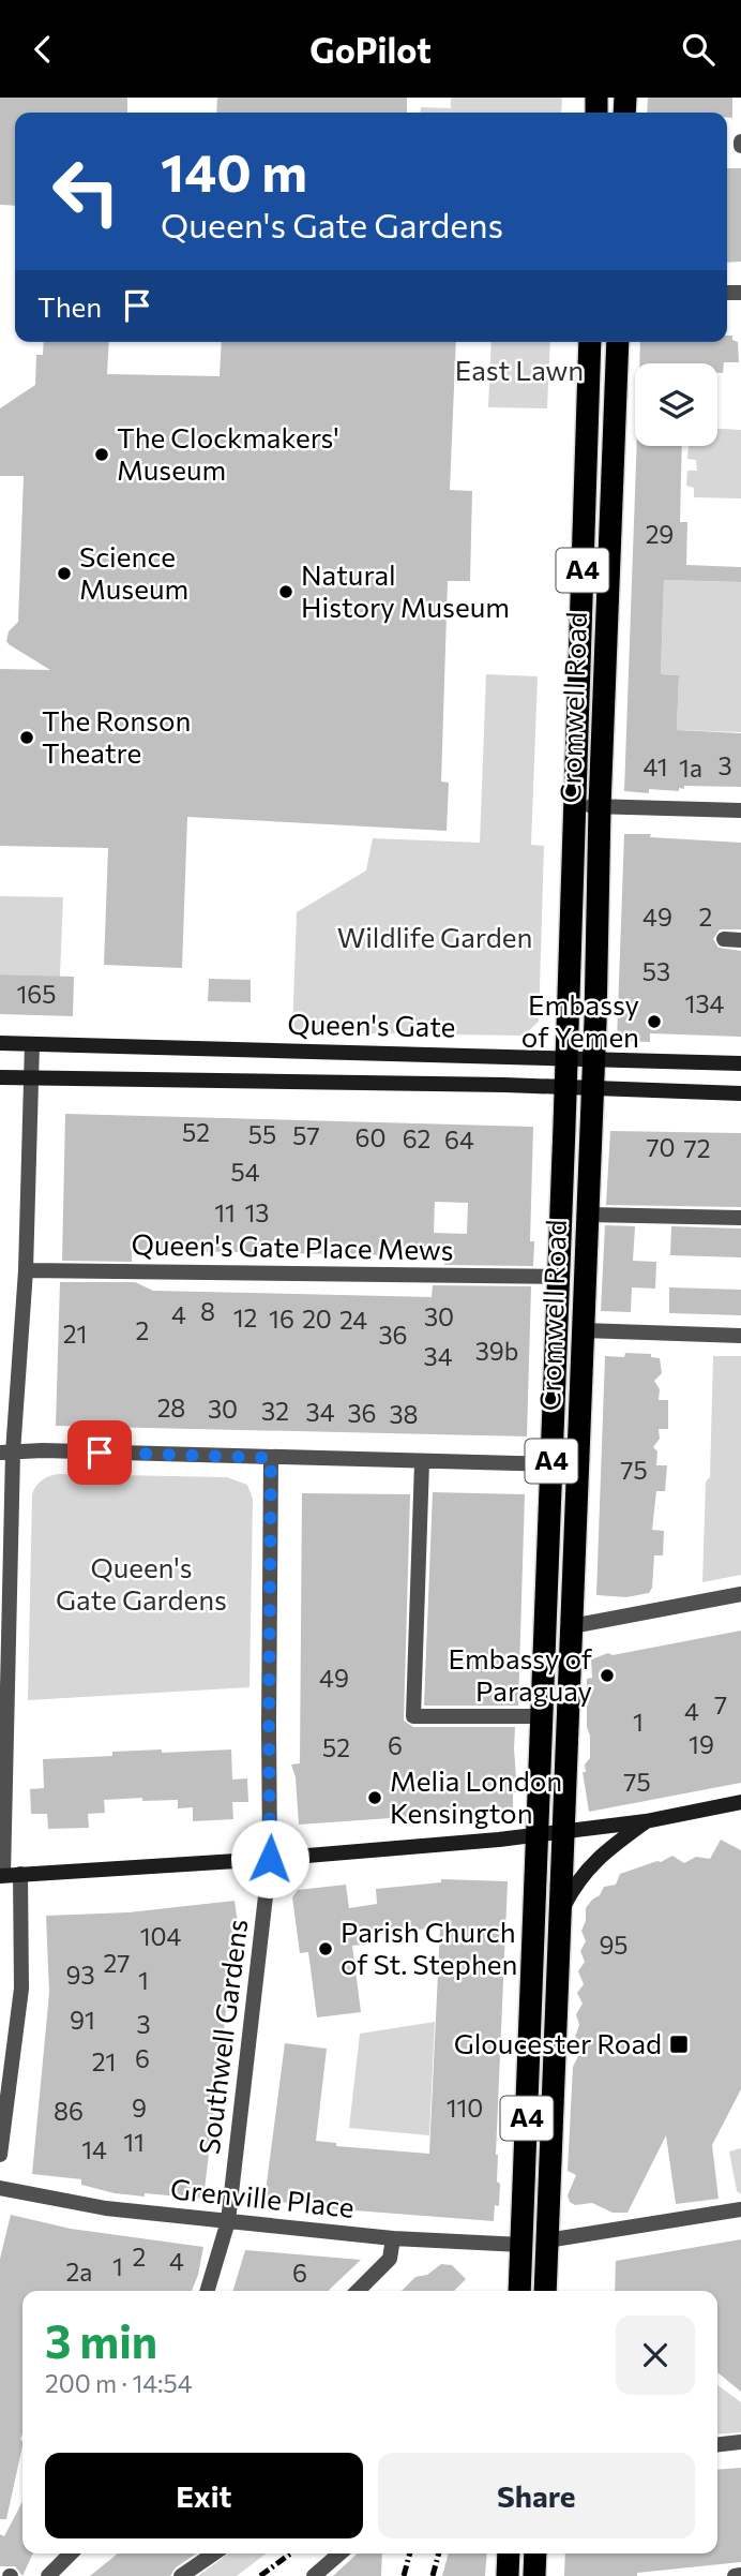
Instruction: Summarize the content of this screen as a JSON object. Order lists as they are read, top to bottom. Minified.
{"streets":{"highway":["A4","Cromwell Road"],"street":["Queen's Gate","Queen's Gate Place Mews","Southwell Gardens","Grenville Place"]},"crossings":[["Cromwell Road","Queen's Gate"],["Cromwell Road","Queen's Gate Place Mews"],["Cromwell Road","Grenville Place"],["Southwell Gardens","Grenville Place"]],"parks":["East Lawn","Wildlife Garden","Queen's Gate Gardens"],"places":{"other":["The Clockmakers' Museum","Science Museum","Natural History Museum","The Ronson Theatre","Embassy of Yemen","Embassy of Paraguay","Melia London Kensington","Parish Church of St. Stephen"],"transit":["Gloucester Road"]},"house_numbers":["29","3","41","1a","49","2","53","165","134","52","55","57","60","62","64","70","72","54","11","13","8","4","30","12","16","20","24","2","21","36","39b","34","28","30","32","34","36","38","75","49","7","4","1","19","6","52","75","104","95","27","93","1","91","3","6","21","9","110","86","11","14","2","4","1","2a","6"],"page":{"header":"GoPilot","turn":["140 m","Queen's Gate Gardens"],"then":"Then","heading":["3 min","200 m · 14:54"],"buttons":["Exit","Share"]}}
